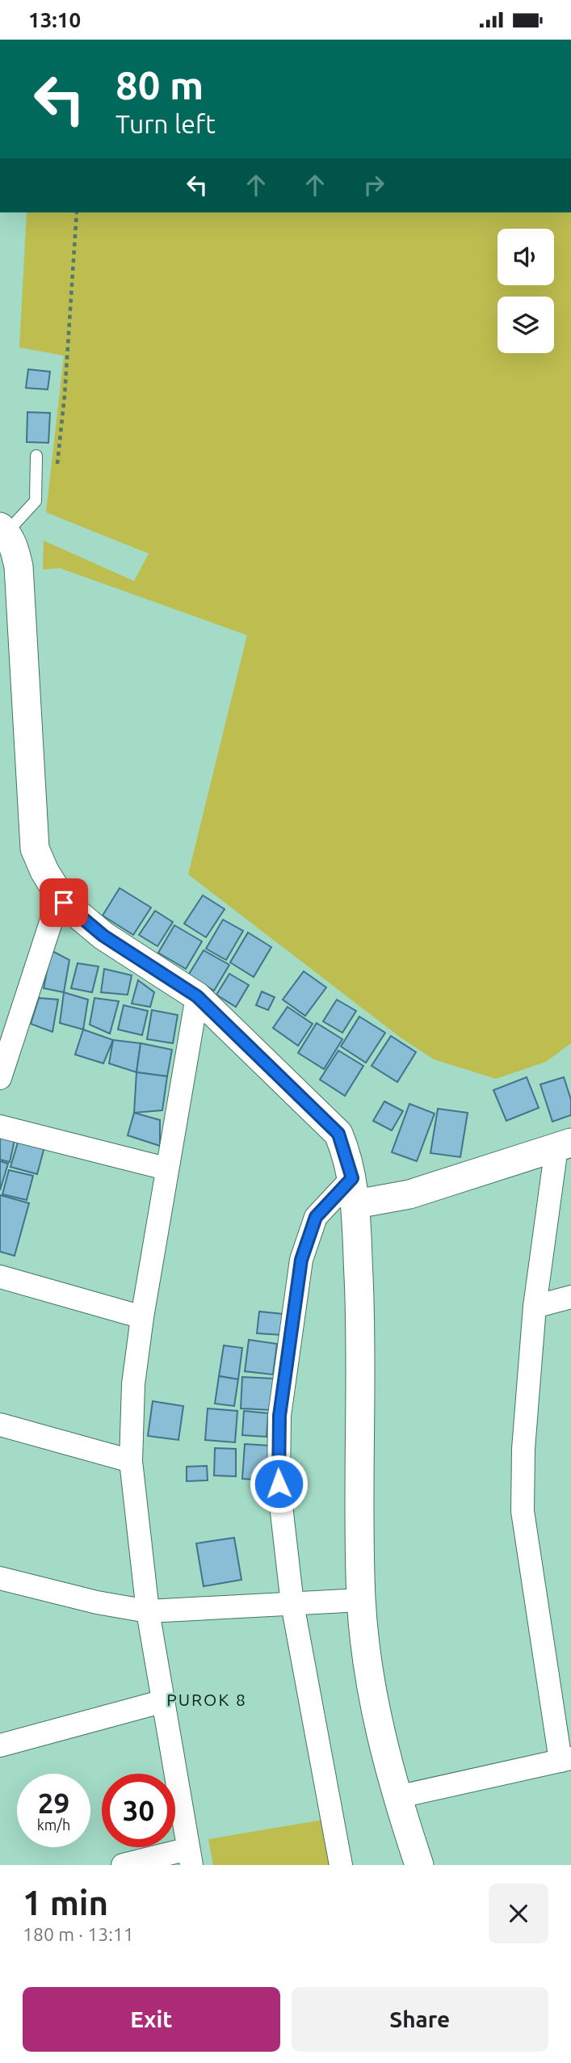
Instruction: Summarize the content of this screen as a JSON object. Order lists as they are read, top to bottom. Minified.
{"districts":["PUROK 8"],"page":{"status":"13:10","turn":["80 m","Turn left"],"speed":"29 km/h","limit":"30","heading":["1 min","180 m · 13:11"],"buttons":["Exit","Share"]}}
